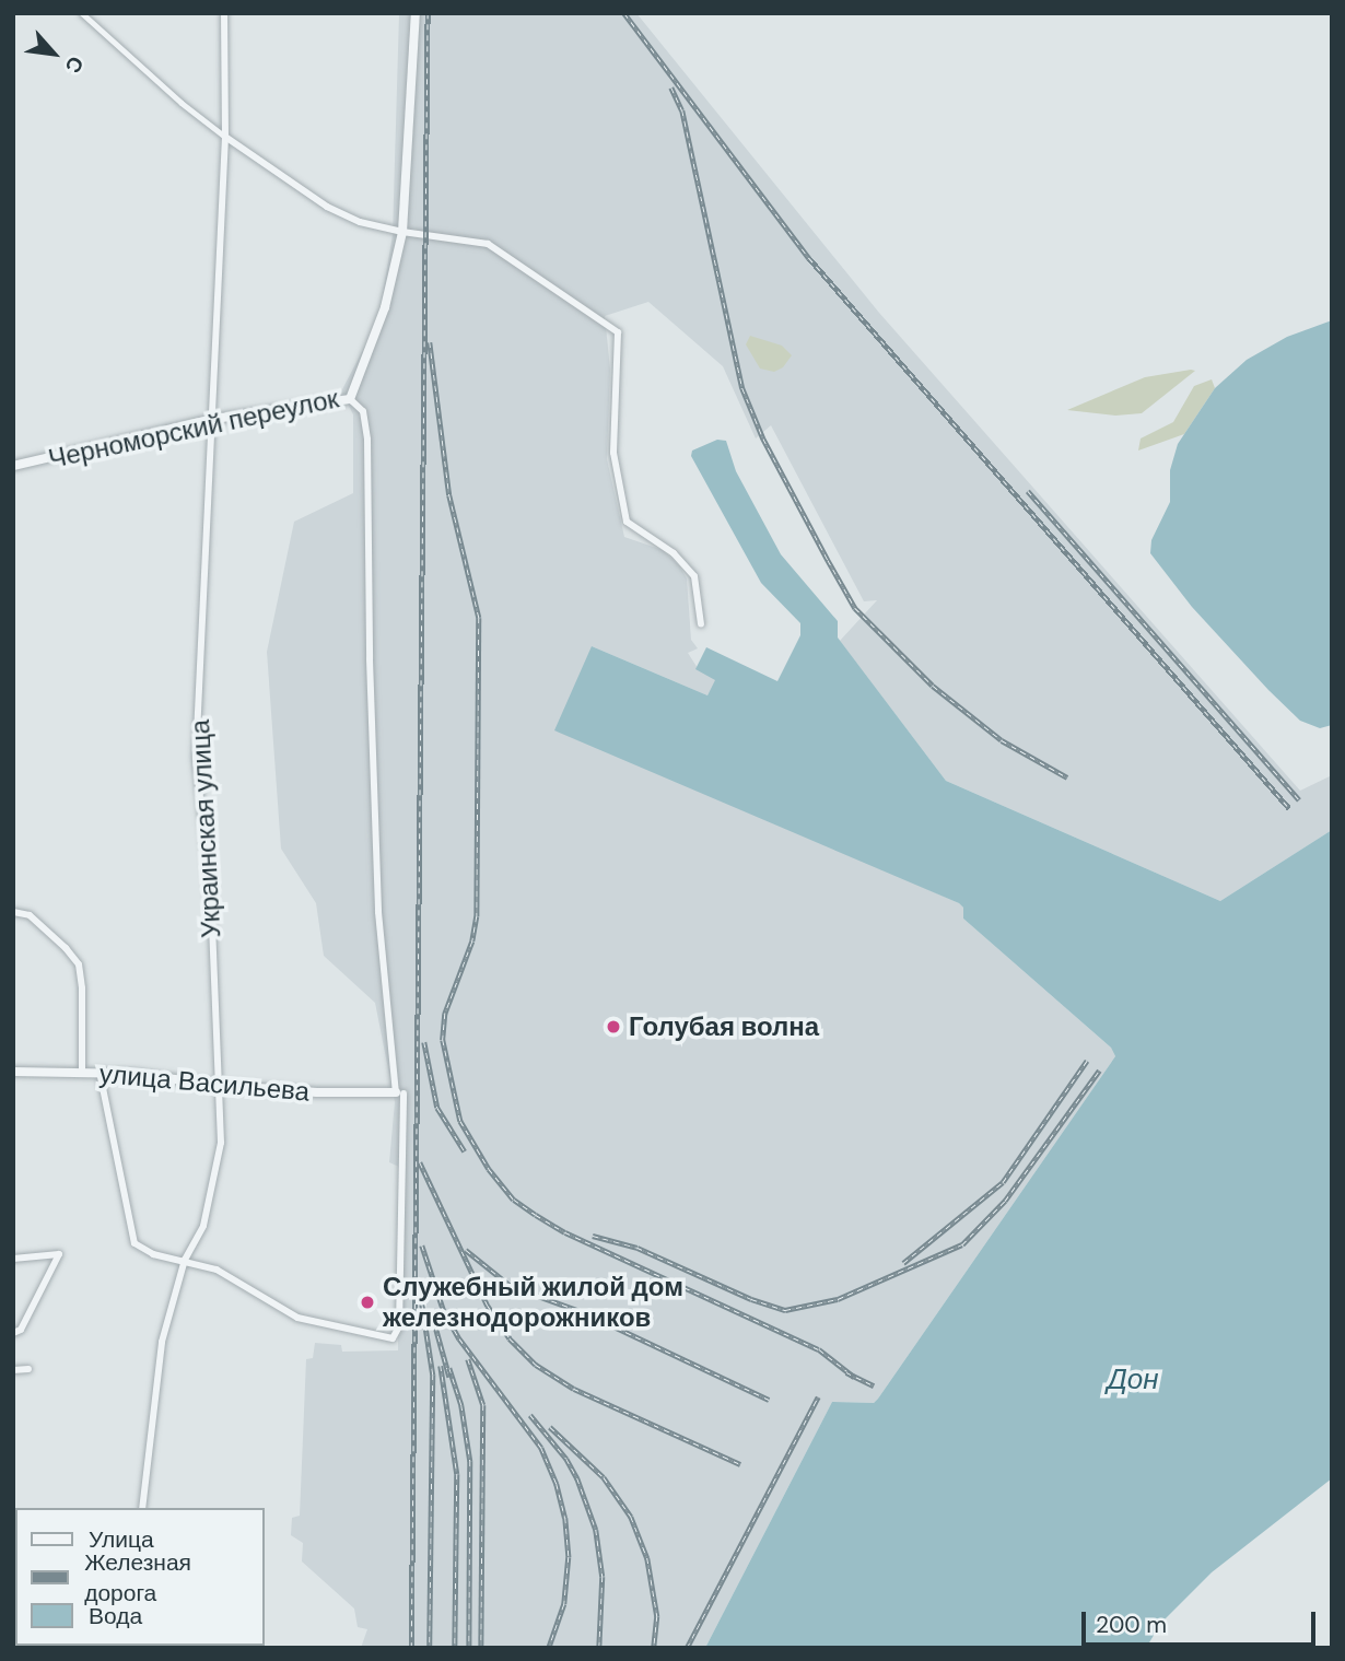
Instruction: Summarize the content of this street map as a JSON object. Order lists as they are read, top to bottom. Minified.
{"streets":{"street":["Черноморский переулок","Украинская улица","улица Васильева"]},"crossings":[["Черноморский переулок","Украинская улица"],["Украинская улица","улица Васильева"]],"water":["Дон"],"places":["Голубая волна","Служебный жилой дом железнодорожников"],"legend":["Улица","Железная дорога","Вода"],"scale_bar":"200 m","north":"bottom right"}
